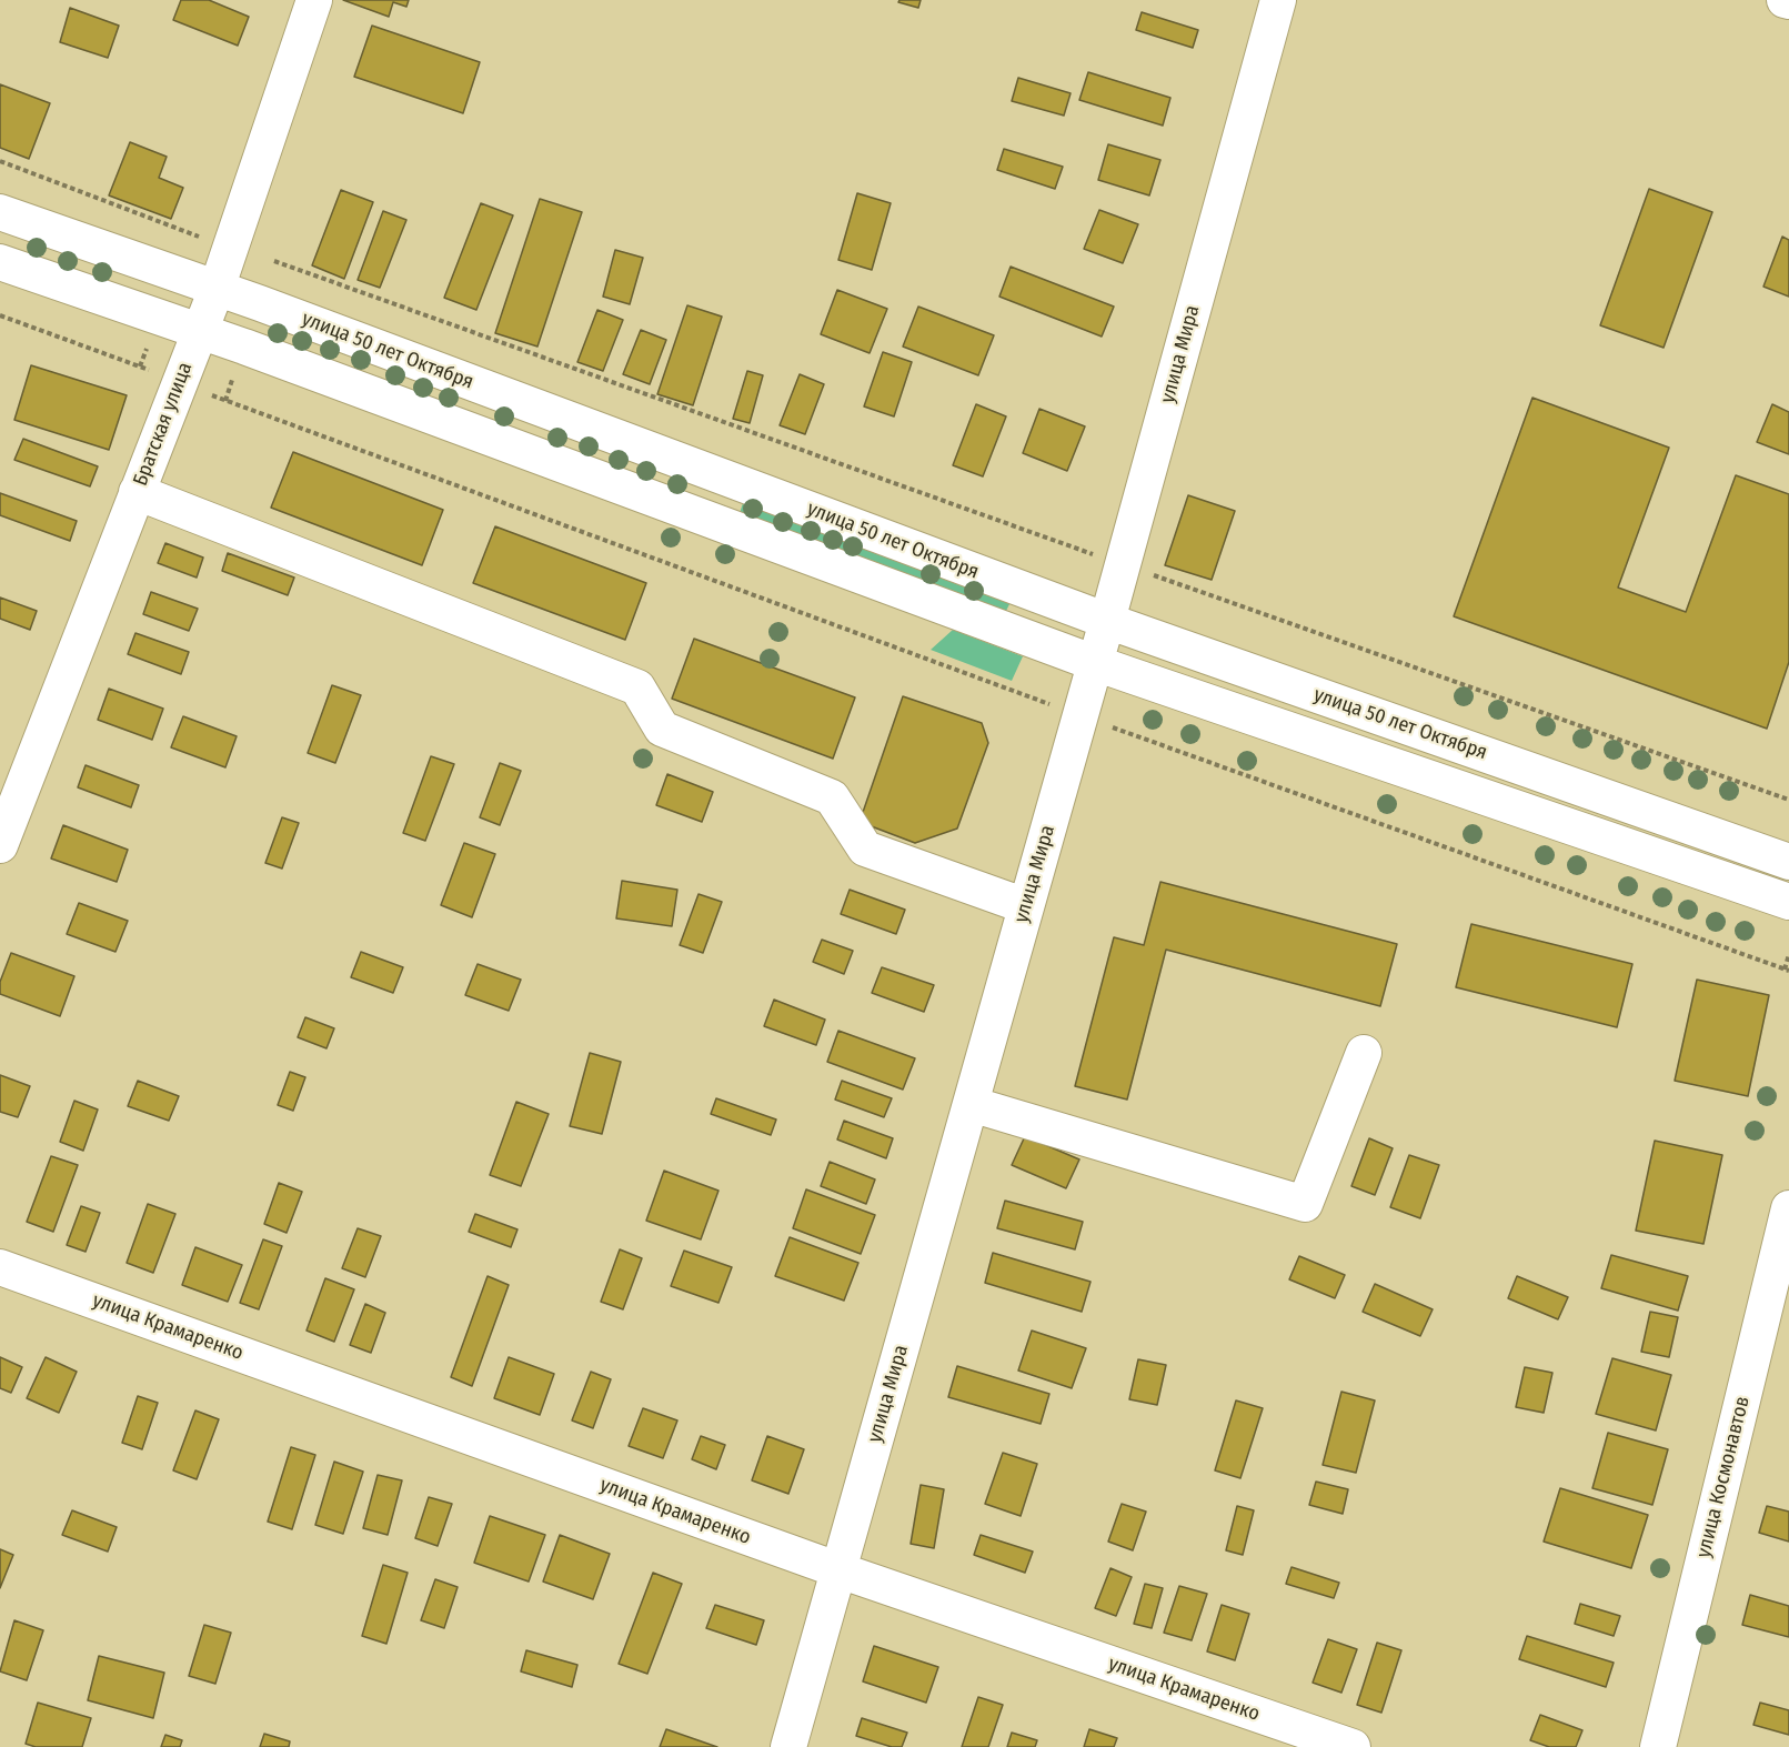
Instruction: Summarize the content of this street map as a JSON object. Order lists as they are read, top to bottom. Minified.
{"streets":{"street":["улица 50 лет Октября","улица Мира","Братская улица","улица Крамаренко","улица Космонавтов"]},"crossings":[["улица 50 лет Октября","улица Мира"],["улица 50 лет Октября","Братская улица"],["улица Мира","улица Крамаренко"]]}
